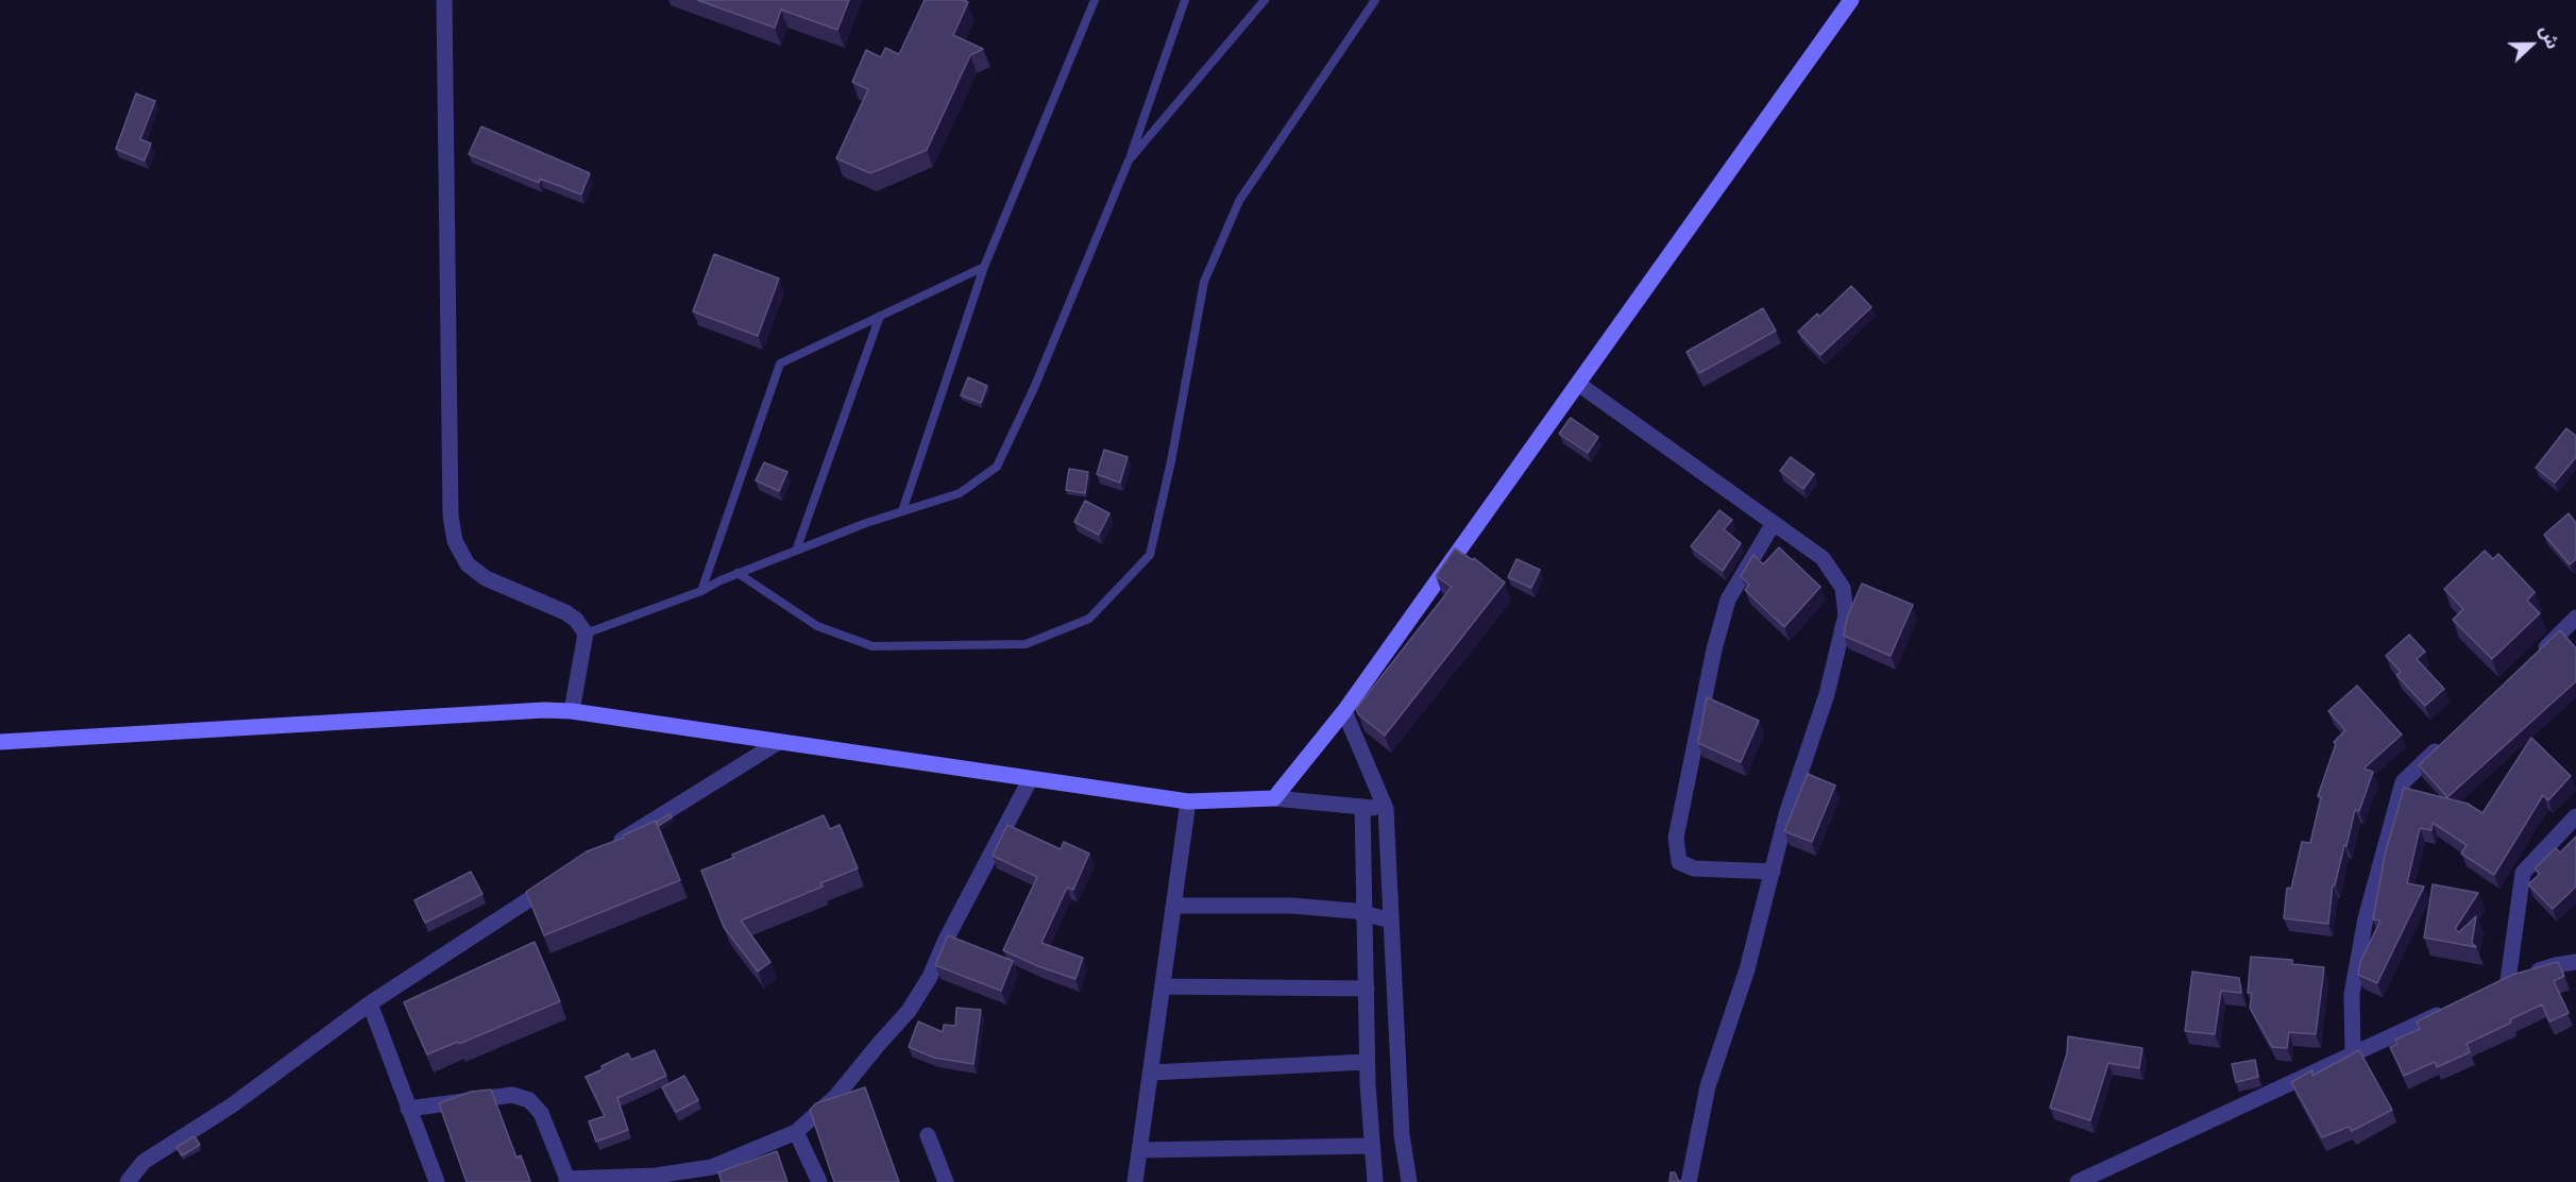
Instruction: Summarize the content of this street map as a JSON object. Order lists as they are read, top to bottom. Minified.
{"north":"right"}
